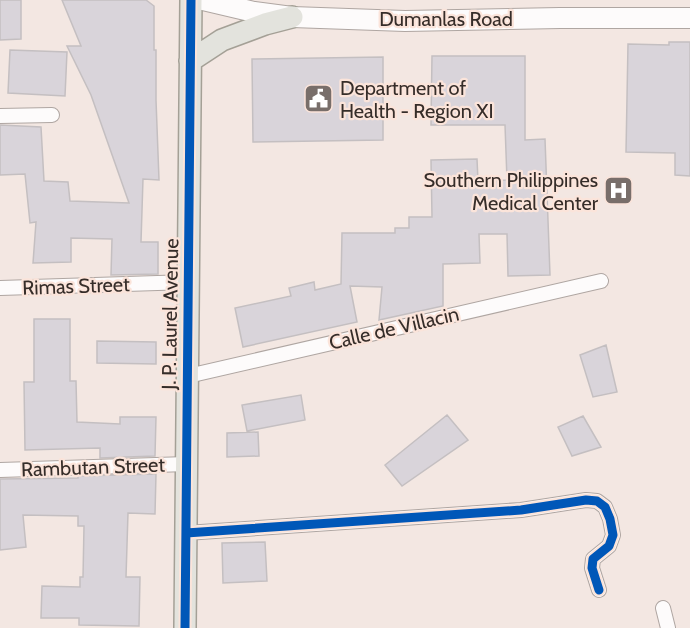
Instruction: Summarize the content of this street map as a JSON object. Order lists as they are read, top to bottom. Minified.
{"streets":{"main road":["Dumanlas Road","J. P. Laurel Avenue"],"street":["Rimas Street","Calle de Villacin","Rambutan Street"]},"crossings":[["Rimas Street","J. P. Laurel Avenue"],["J. P. Laurel Avenue","Calle de Villacin"],["J. P. Laurel Avenue","Rambutan Street"]],"places":{"public building":["Department of Health - Region XI"],"hospital":["Southern Philippines Medical Center"]}}
